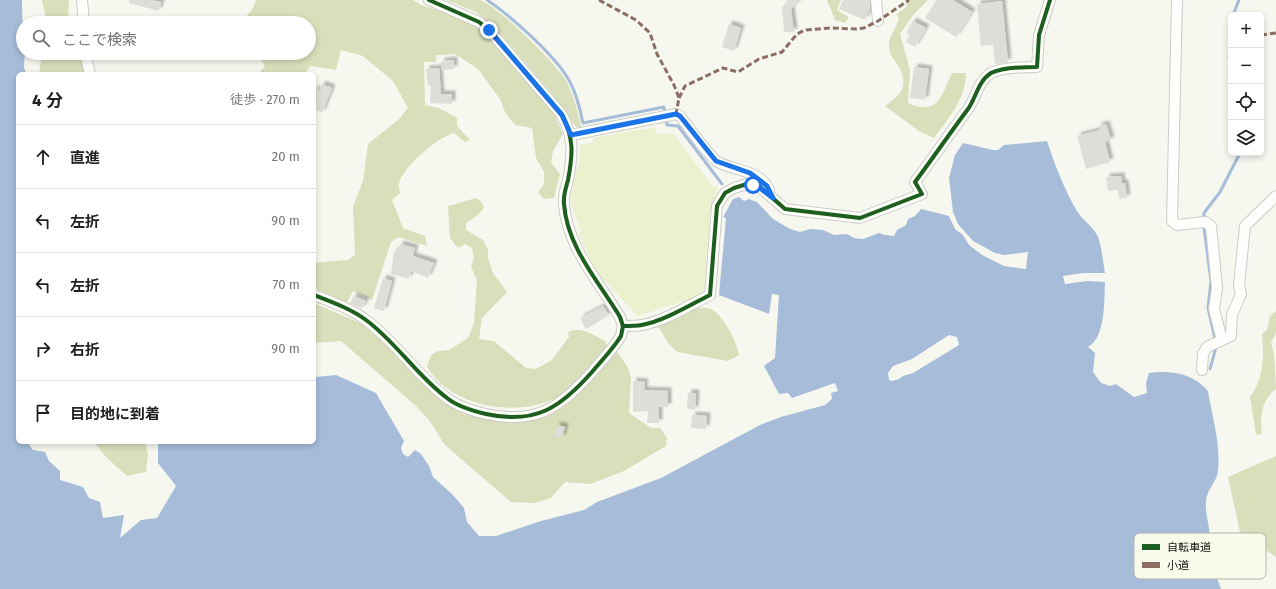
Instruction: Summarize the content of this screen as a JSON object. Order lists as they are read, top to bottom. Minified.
{"legend":["自転車道","小道"],"page":{"map_buttons":["+","−"],"search":"ここで検索","heading":["4 分","徒歩 · 270 m"],"list":[["直進","20 m"],["左折","90 m"],["左折","70 m"],["右折","90 m"],"目的地に到着"]}}
